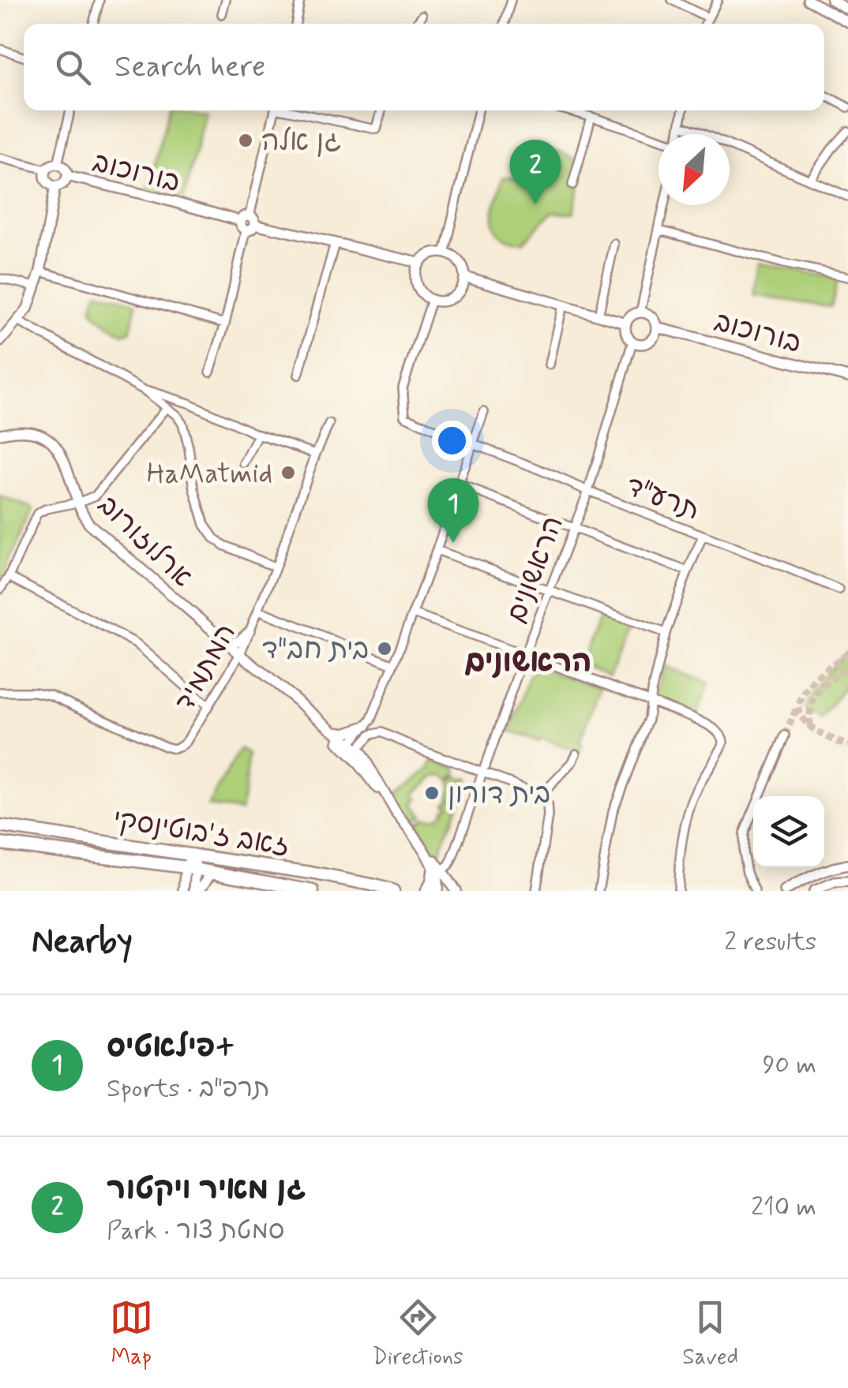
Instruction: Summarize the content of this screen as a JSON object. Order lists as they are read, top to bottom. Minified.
{"streets":{"main road":["זאב ז'בוטינסקי"],"street":["בורוכוב","תרע\"ד","ארלוזורוב","הראשונים","המתמיד"]},"crossings":[["בורוכוב","תרע\"ד"],["בורוכוב","הראשונים"],["תרע\"ד","הראשונים"],["ארלוזורוב","הראשונים"],["ארלוזורוב","המתמיד"]],"districts":["הראשונים"],"places":["גן אלה","HaMatmid","בית חב\"ד","בית דורון"],"north":"bottom left","page":{"search":"Search here","pins":["2","1"],"heading":["Nearby","2 results"],"list":[{"mark":"1","name":"פילאטיס+","note":"Sports · תרפ\"ב","value":"90 m"},{"mark":"2","name":"גן מאיר ויקטור","note":"Park · סמטת צור","value":"210 m"}],"nav":["Map","Directions","Saved"]}}
